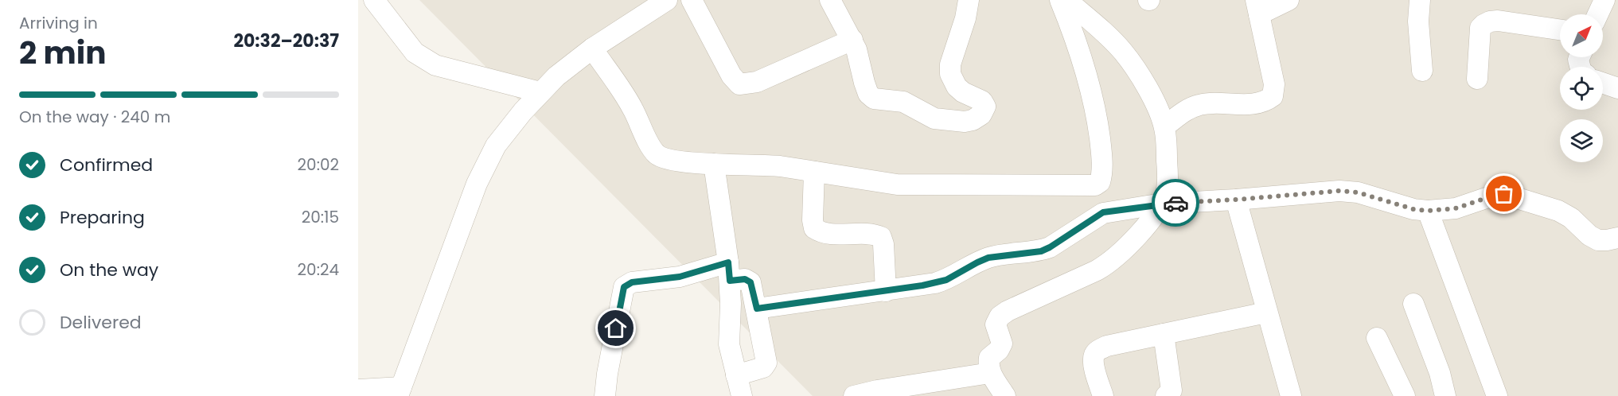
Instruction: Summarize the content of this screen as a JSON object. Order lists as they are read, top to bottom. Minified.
{"north":"top right","page":{"heading":["2 min","Arriving in","20:32–20:37"],"bar":"On the way · 240 m","list":[["Confirmed","20:02"],["Preparing","20:15"],["On the way","20:24"],"Delivered"]}}
